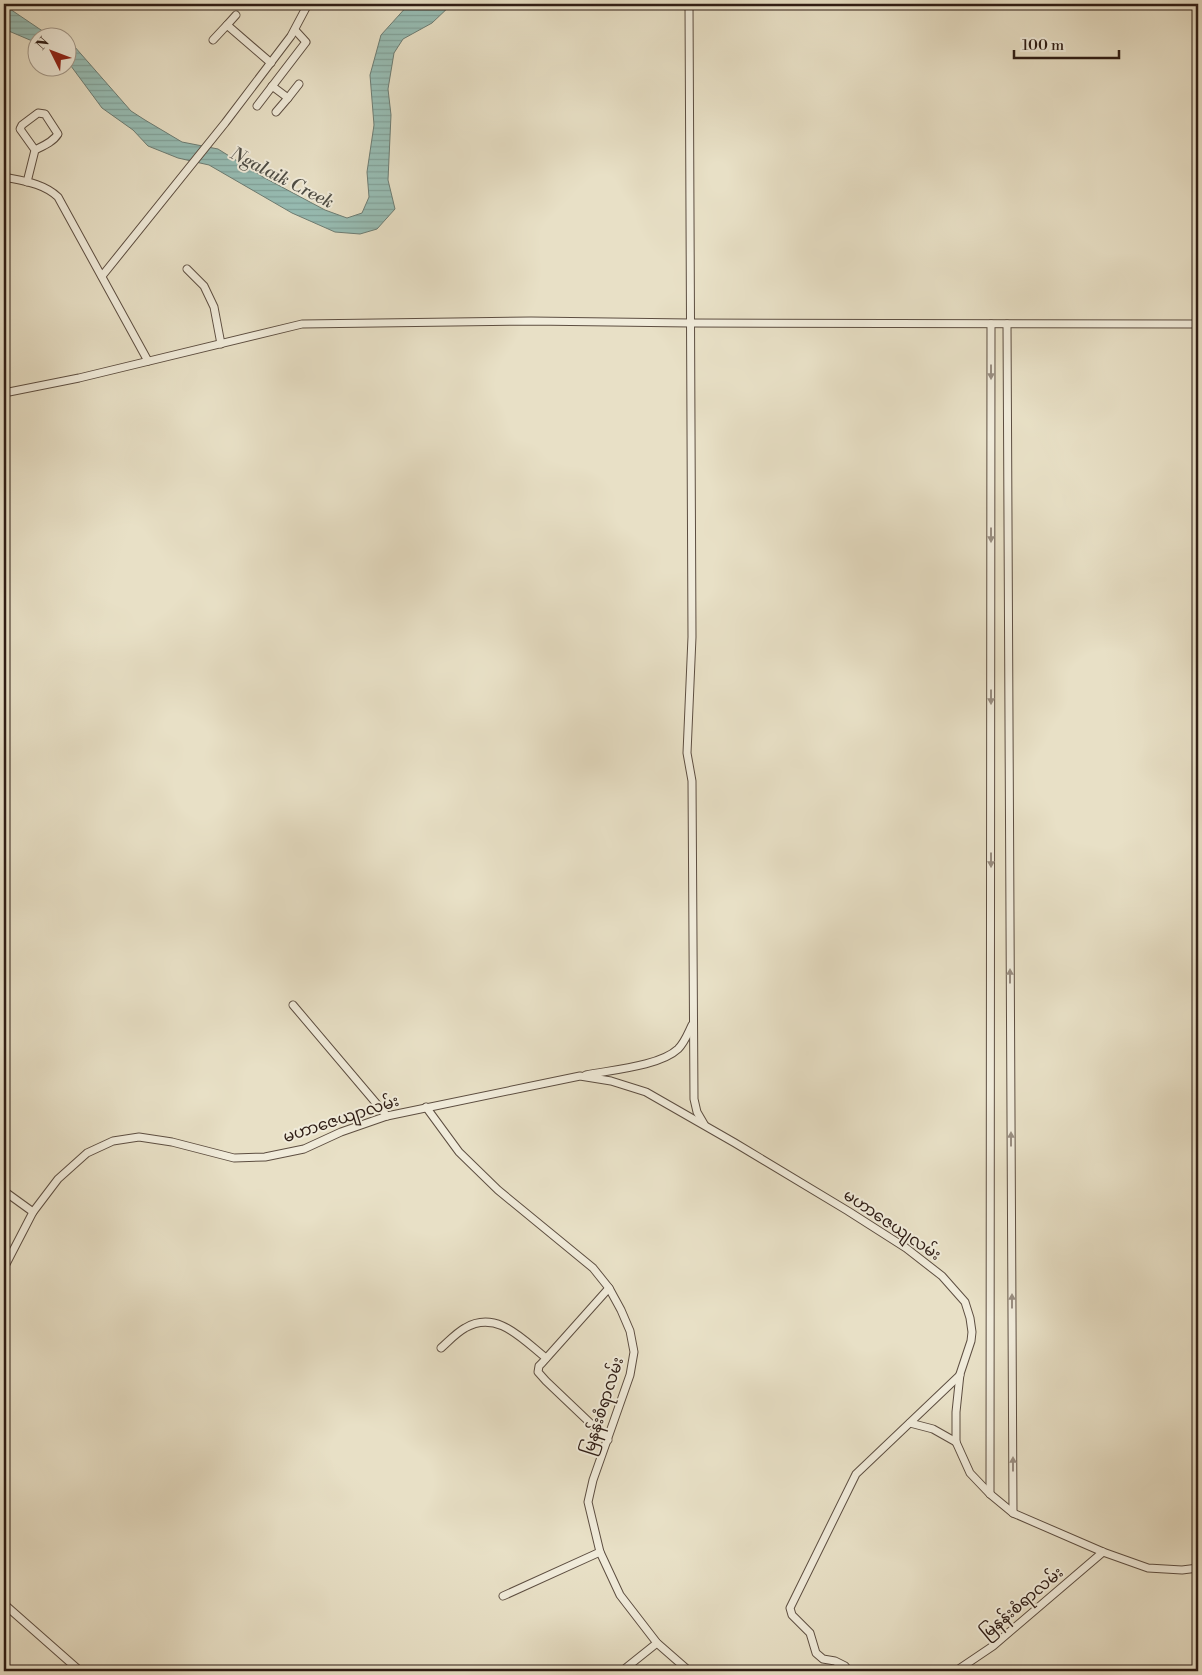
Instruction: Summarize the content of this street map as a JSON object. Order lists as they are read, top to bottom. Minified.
{"streets":{"street":["မဟာဇေယျာလမ်း","မဟာဇေယျလမ်း","မြနန်းစံရာလမ်း"]},"crossings":[["မဟာဇေယျာလမ်း","မဟာဇေယျလမ်း"],["မဟာဇေယျာလမ်း","မြနန်းစံရာလမ်း"],["မဟာဇေယျလမ်း","မြနန်းစံရာလမ်း"]],"water":["Ngalaik Creek"],"scale_bar":"100 m","north":"top left"}
